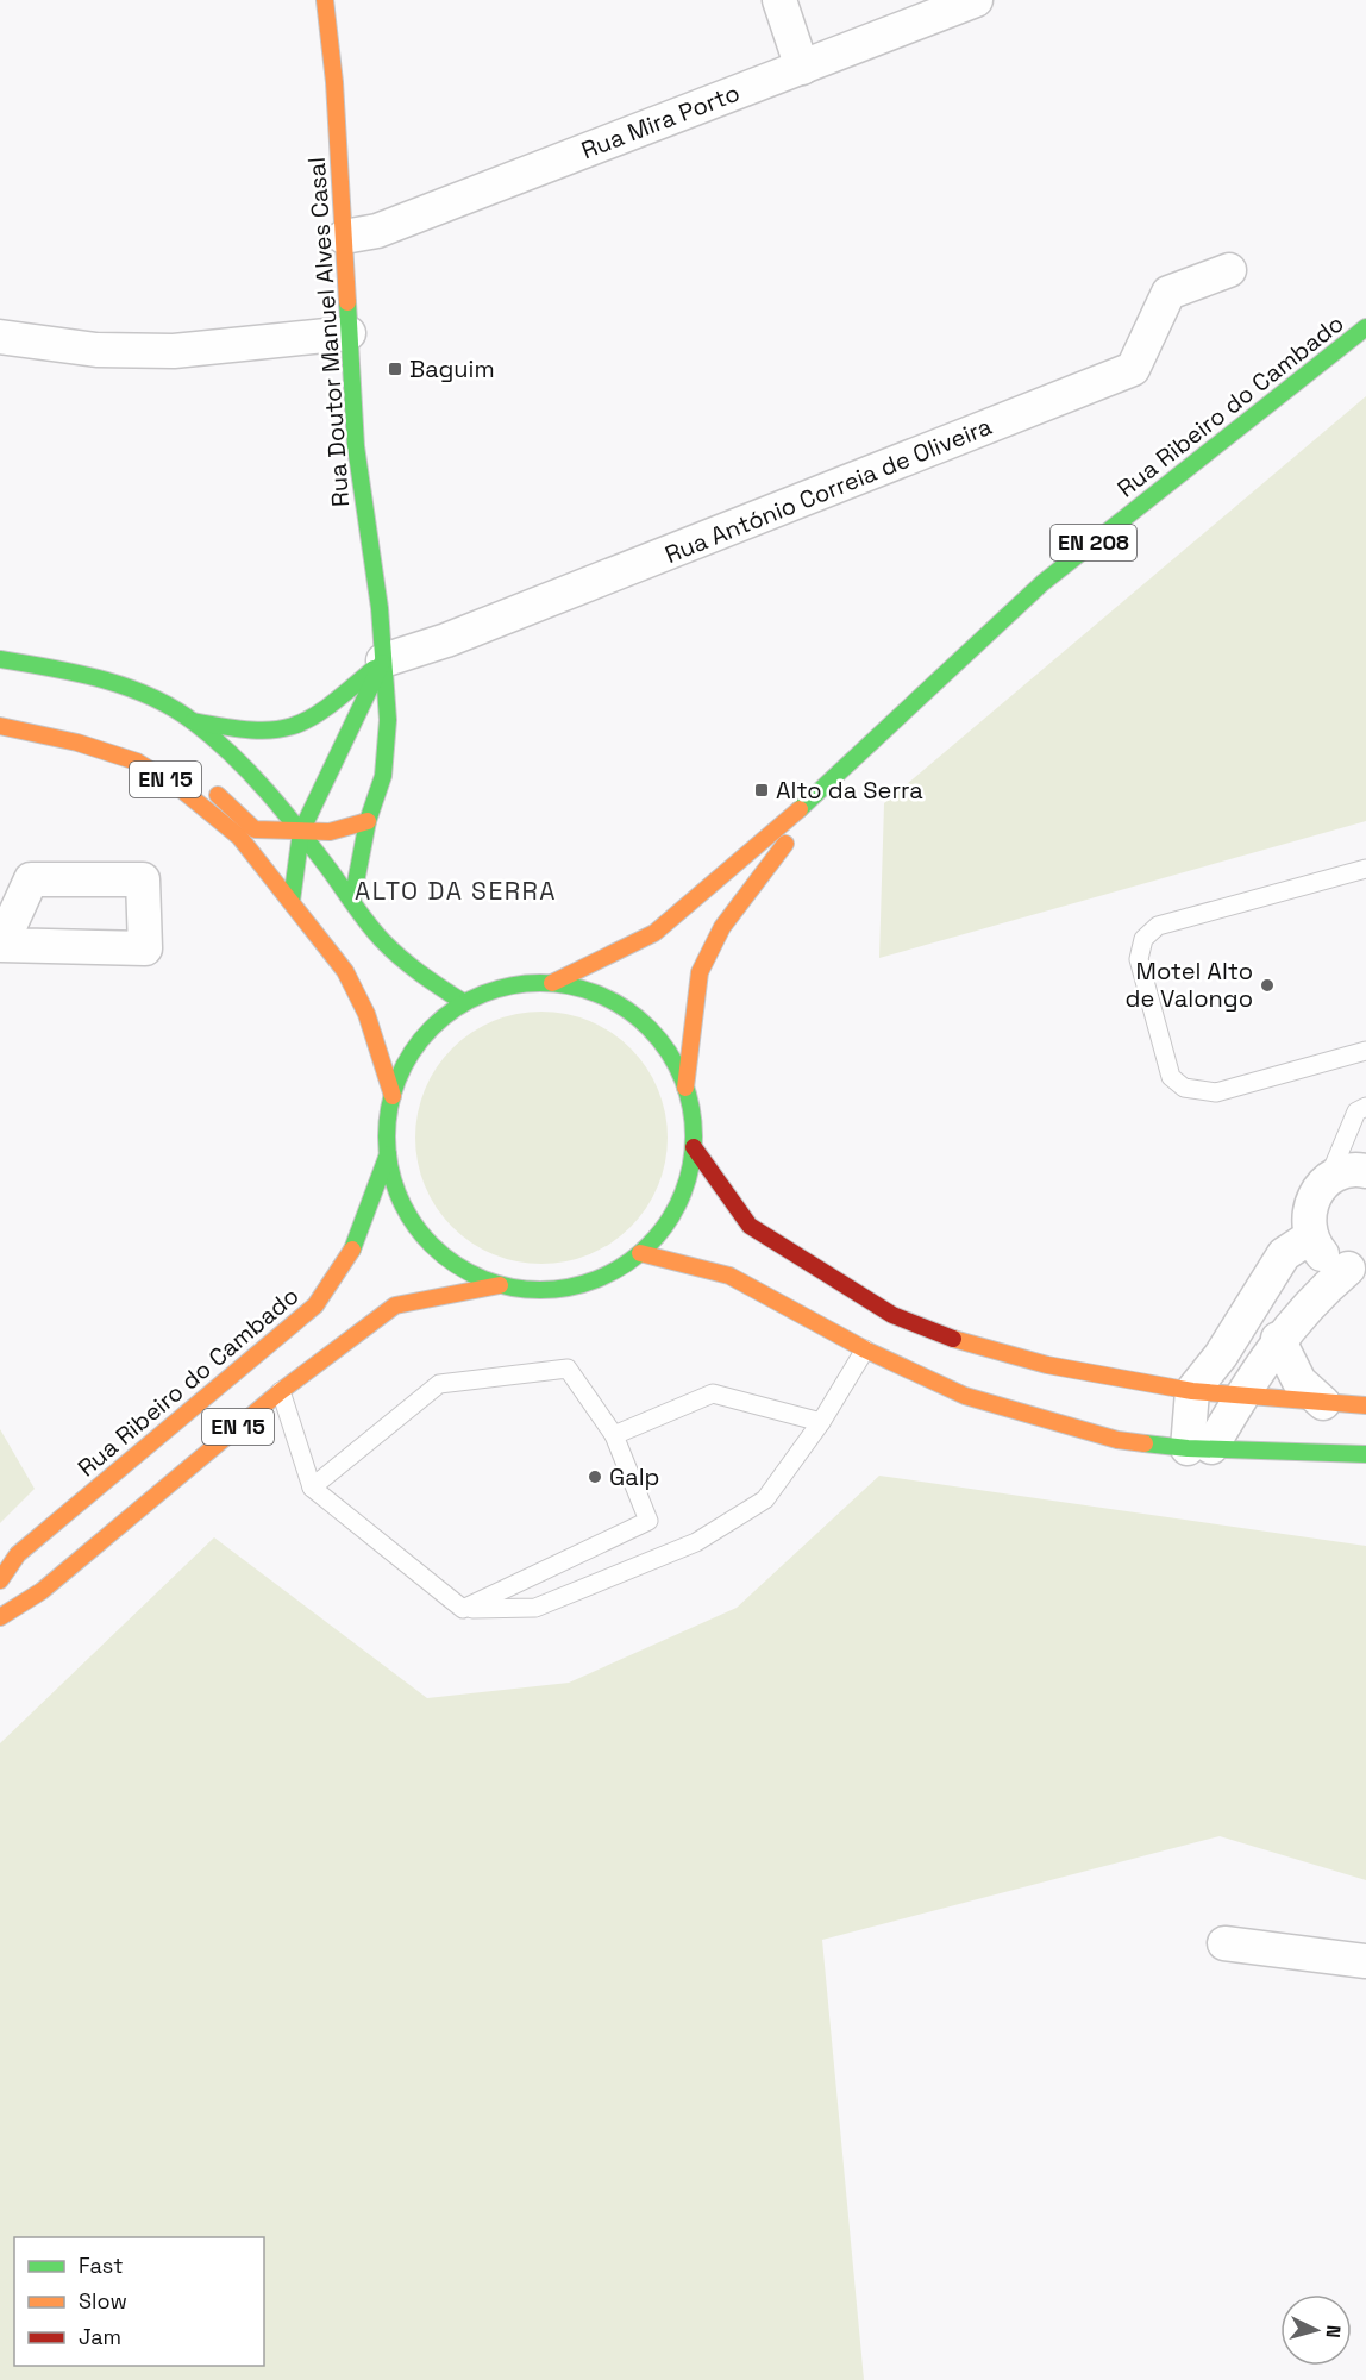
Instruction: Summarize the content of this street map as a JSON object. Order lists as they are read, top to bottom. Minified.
{"streets":{"main road":["Rua Doutor Manuel Alves Casal","Rua Ribeiro do Cambado","EN 208","EN 15"],"street":["Rua Mira Porto","Rua António Correia de Oliveira"]},"crossings":[["Rua Mira Porto","Rua Doutor Manuel Alves Casal"],["Rua Doutor Manuel Alves Casal","Rua António Correia de Oliveira"],["Rua Doutor Manuel Alves Casal","EN 15"]],"districts":["ALTO DA SERRA"],"places":{"transit":["Baguim","Alto da Serra"],"other":["Motel Alto de Valongo","Galp"]},"legend":["Fast","Slow","Jam"],"north":"right"}
